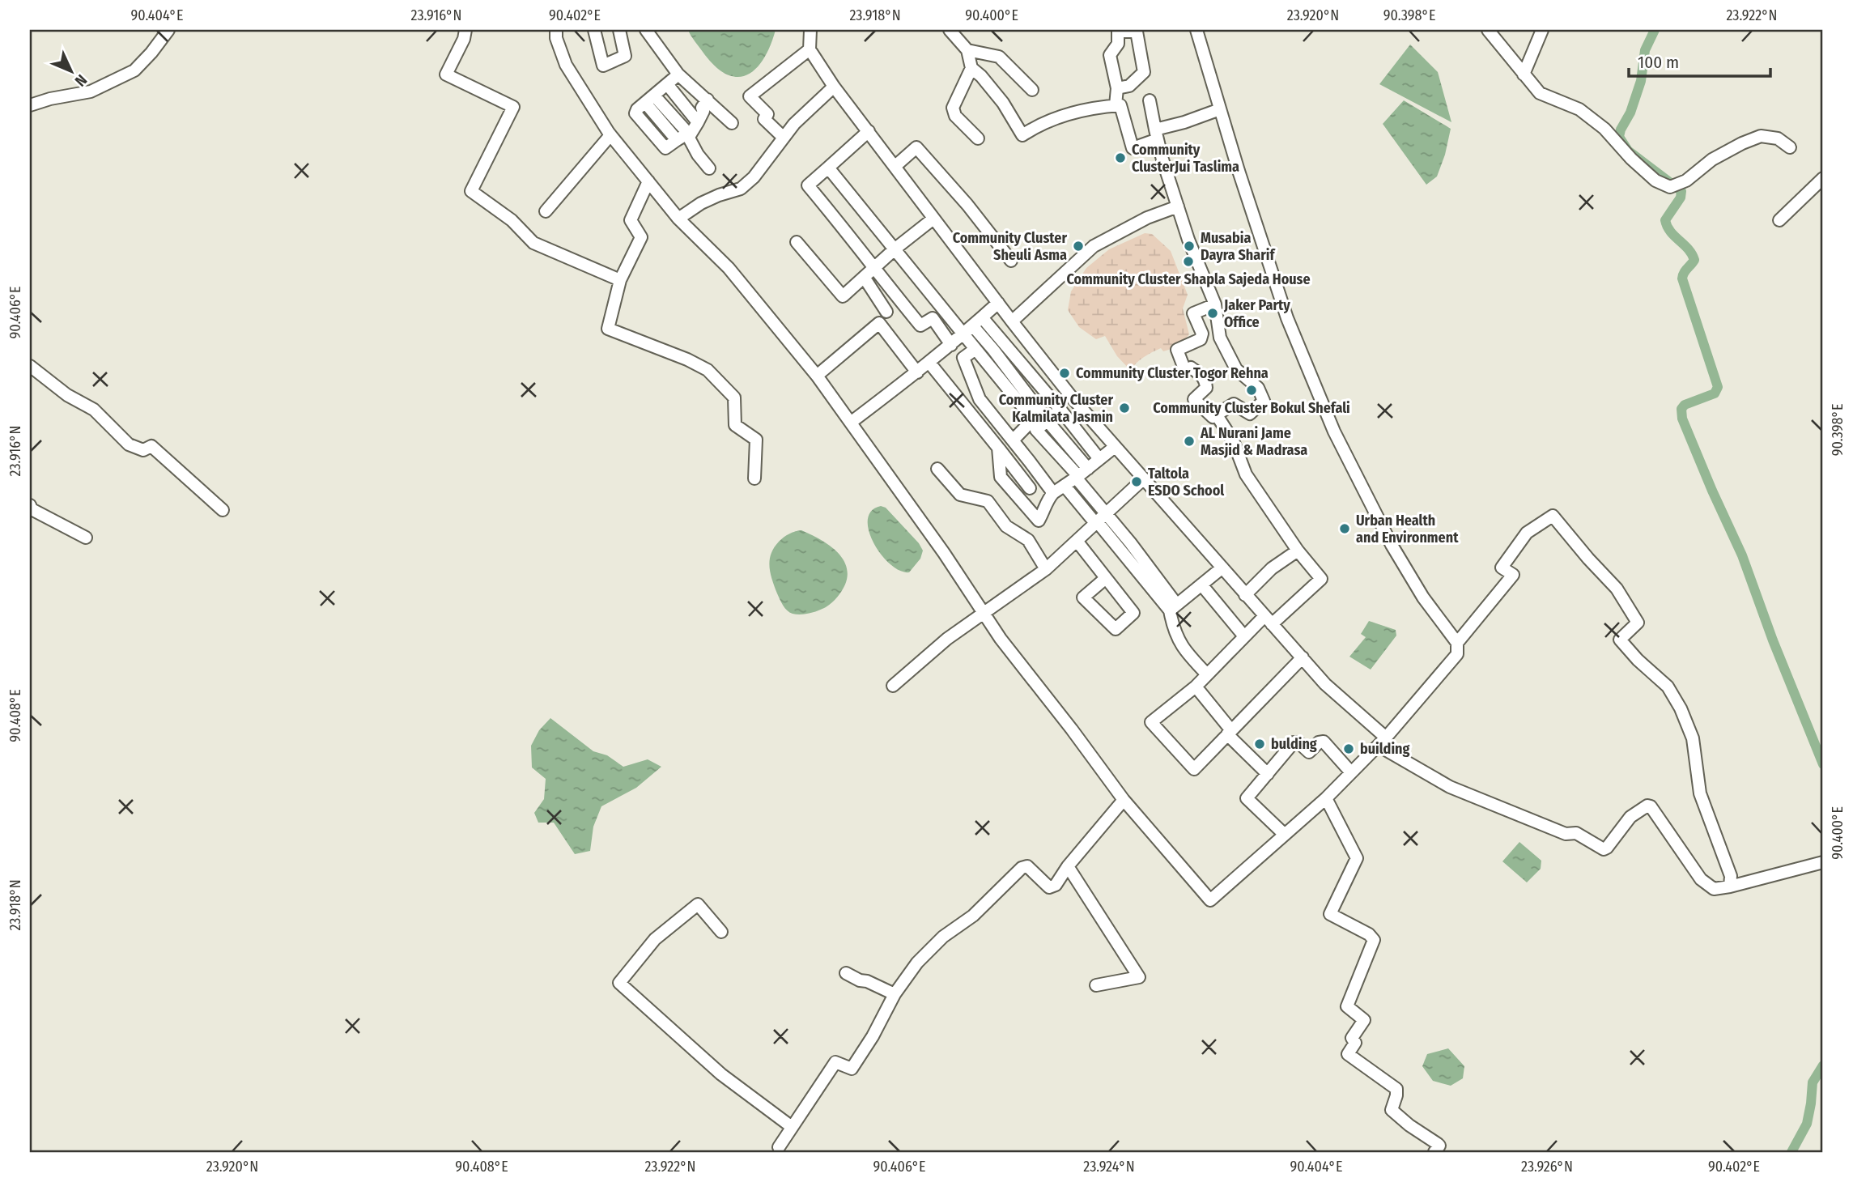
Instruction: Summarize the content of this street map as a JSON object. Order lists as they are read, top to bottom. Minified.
{"places":["Community ClusterJui Taslima","Community Cluster Sheuli Asma","Musabia Dayra Sharif","Community Cluster Shapla Sajeda House","Jaker Party Office","Community Cluster Togor Rehna","Community Cluster Bokul Shefali","Community Cluster Kalmilata Jasmin","AL Nurani Jame Masjid & Madrasa","Taltola ESDO School","Urban Health and Environment","bulding","building"],"scale_bar":"100 m","north":"bottom right","coordinates":["90.404°E","23.916°N","90.402°E","23.918°N","90.400°E","23.920°N","90.398°E","23.922°N","90.406°E","90.408°E","23.924°N","23.926°N"]}
